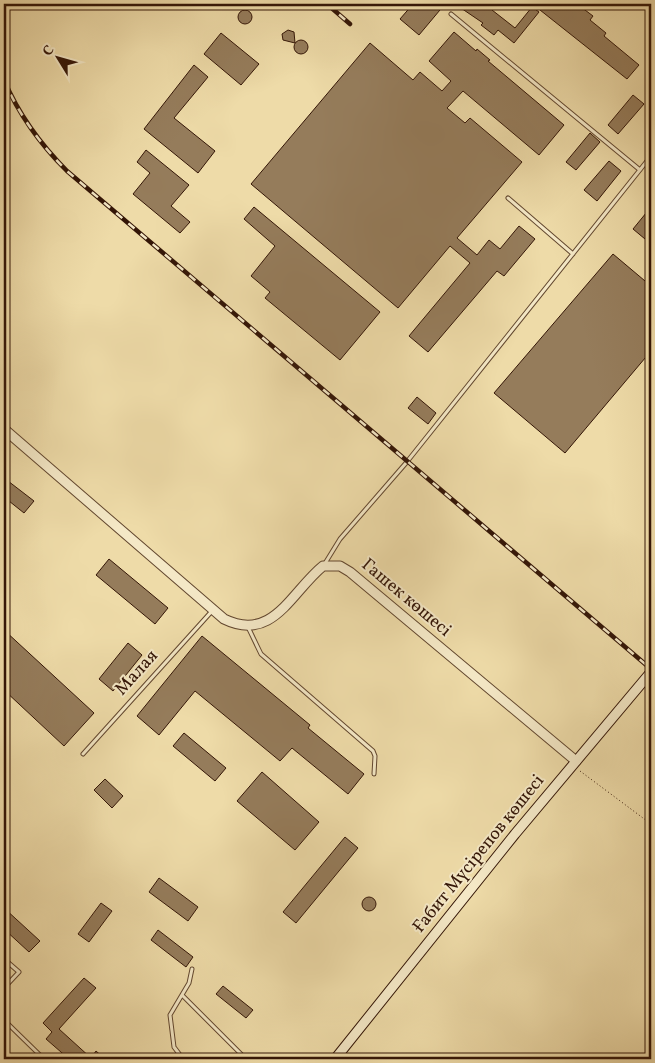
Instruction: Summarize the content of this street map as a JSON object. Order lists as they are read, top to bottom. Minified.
{"streets":{"street":["Гашек көшесі","Ғабит Мүсірепов көшесі"],"lane":["Малая"]},"crossings":[["Гашек көшесі","Ғабит Мүсірепов көшесі"]],"north":"top left"}
